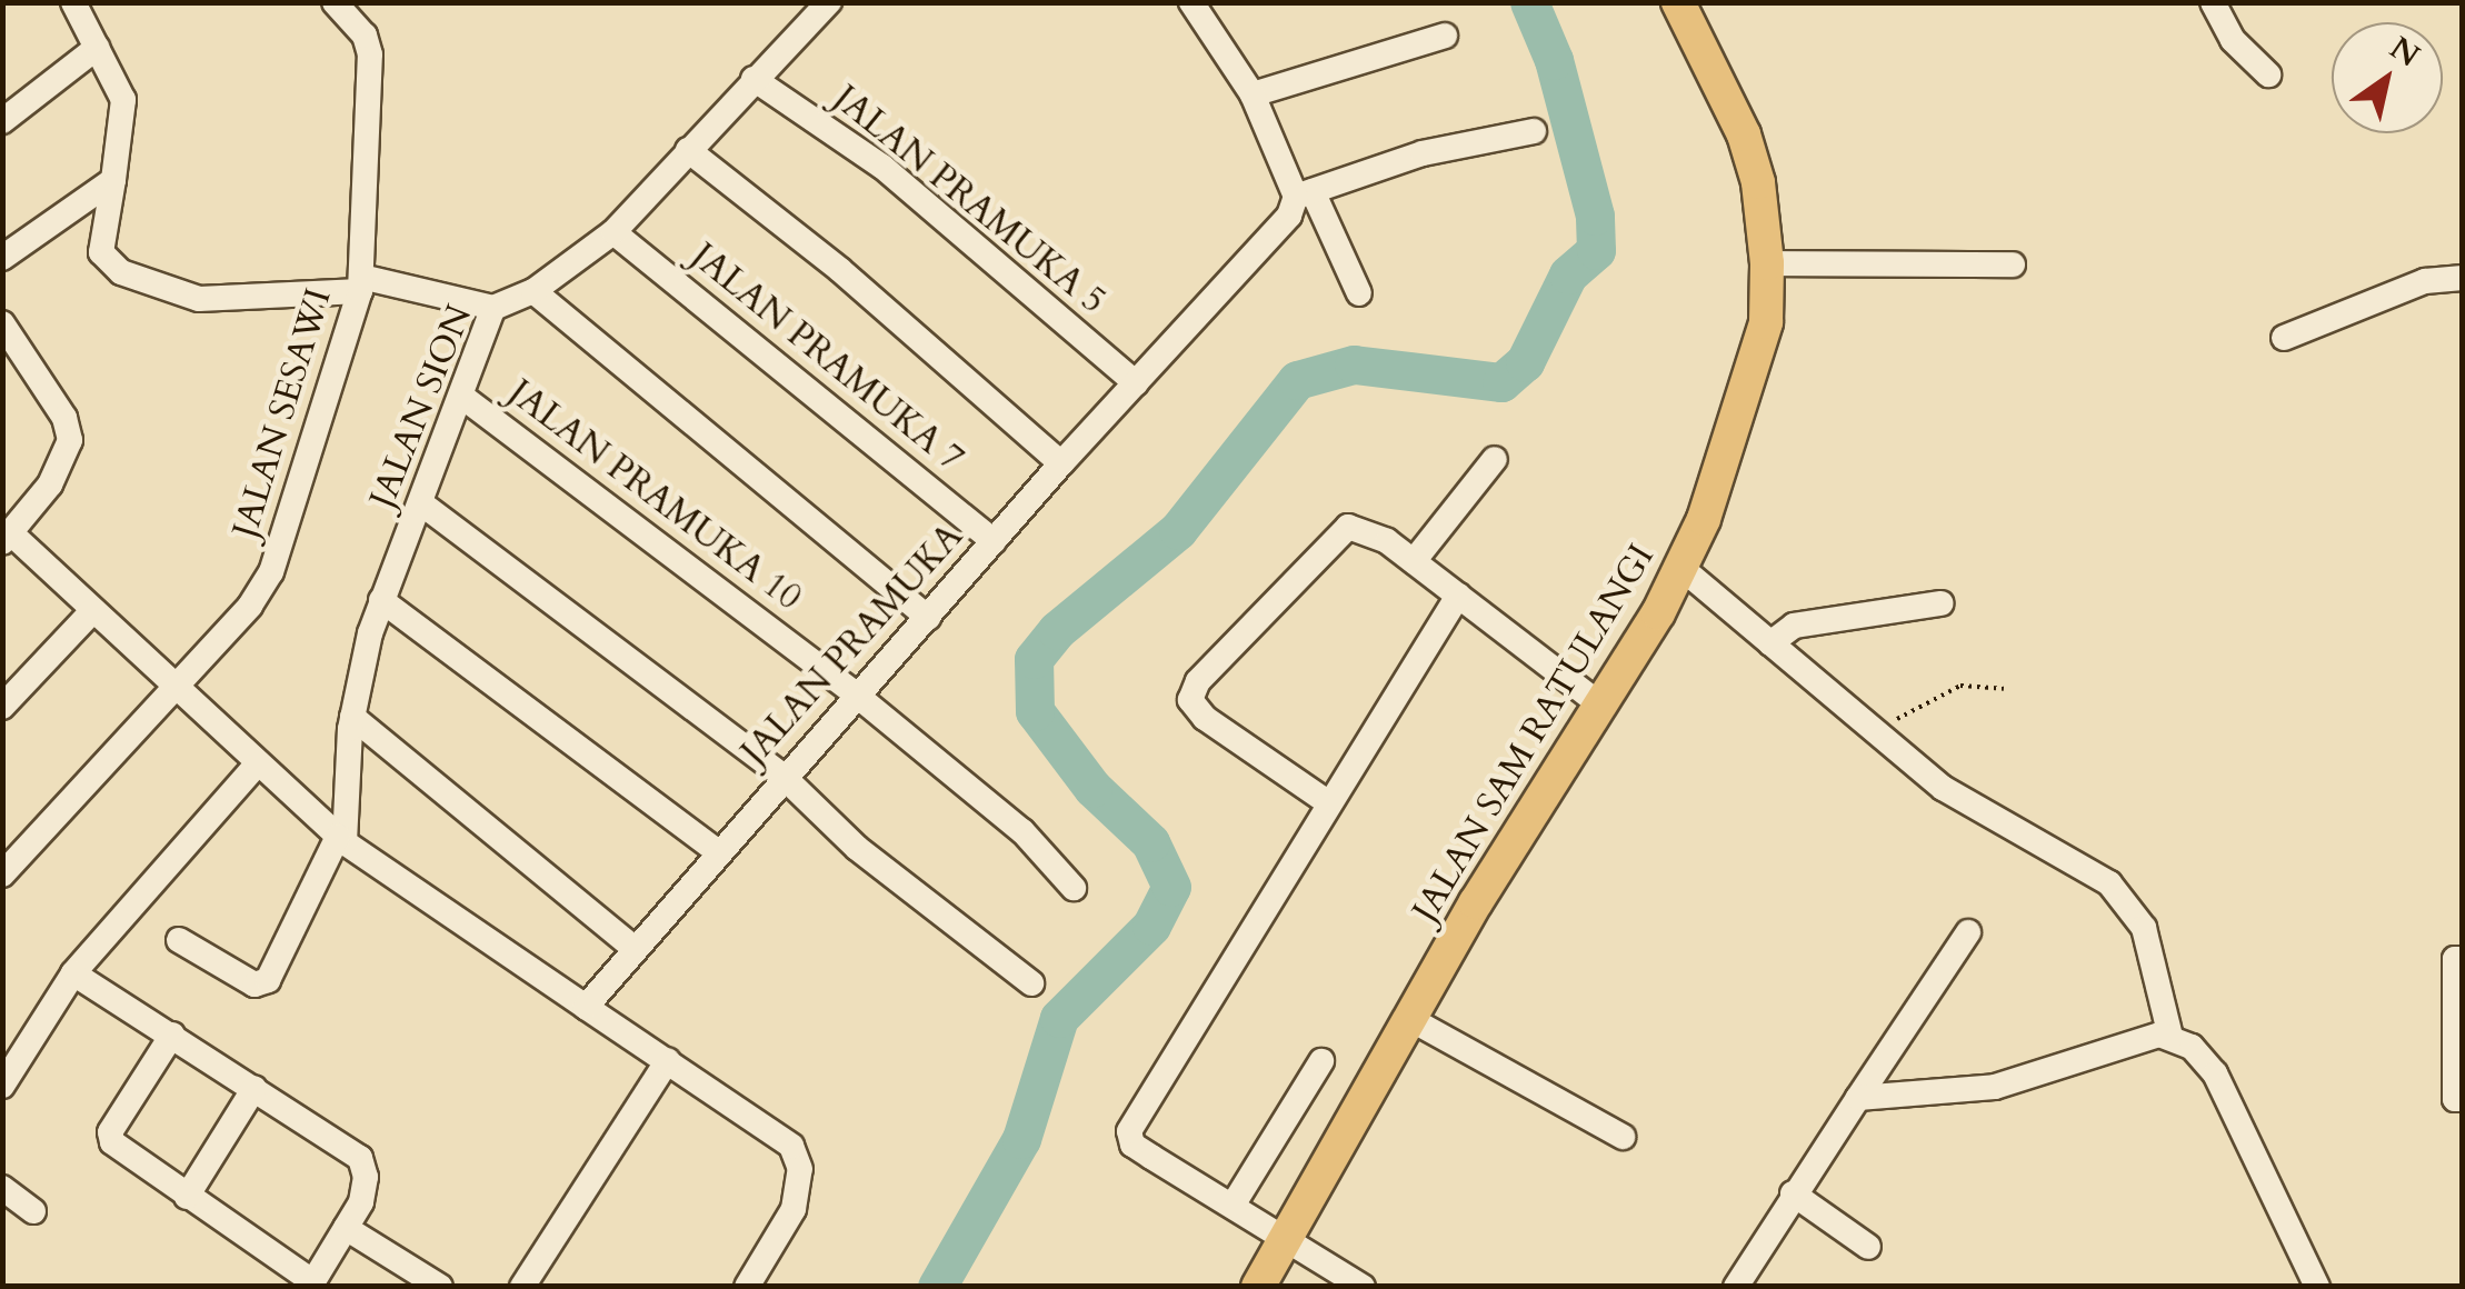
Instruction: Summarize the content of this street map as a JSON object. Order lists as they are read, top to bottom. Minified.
{"streets":{"main road":["JALAN SAM RATULANGI"],"street":["JALAN PRAMUKA 5","JALAN PRAMUKA 7","JALAN SION","JALAN SESAWI","JALAN PRAMUKA 10","JALAN PRAMUKA"]},"crossings":[["JALAN PRAMUKA 5","JALAN SION"],["JALAN PRAMUKA 5","JALAN PRAMUKA"],["JALAN PRAMUKA 7","JALAN SION"],["JALAN PRAMUKA 7","JALAN PRAMUKA"],["JALAN SION","JALAN PRAMUKA 10"],["JALAN PRAMUKA 10","JALAN PRAMUKA"]],"north":"top right"}
